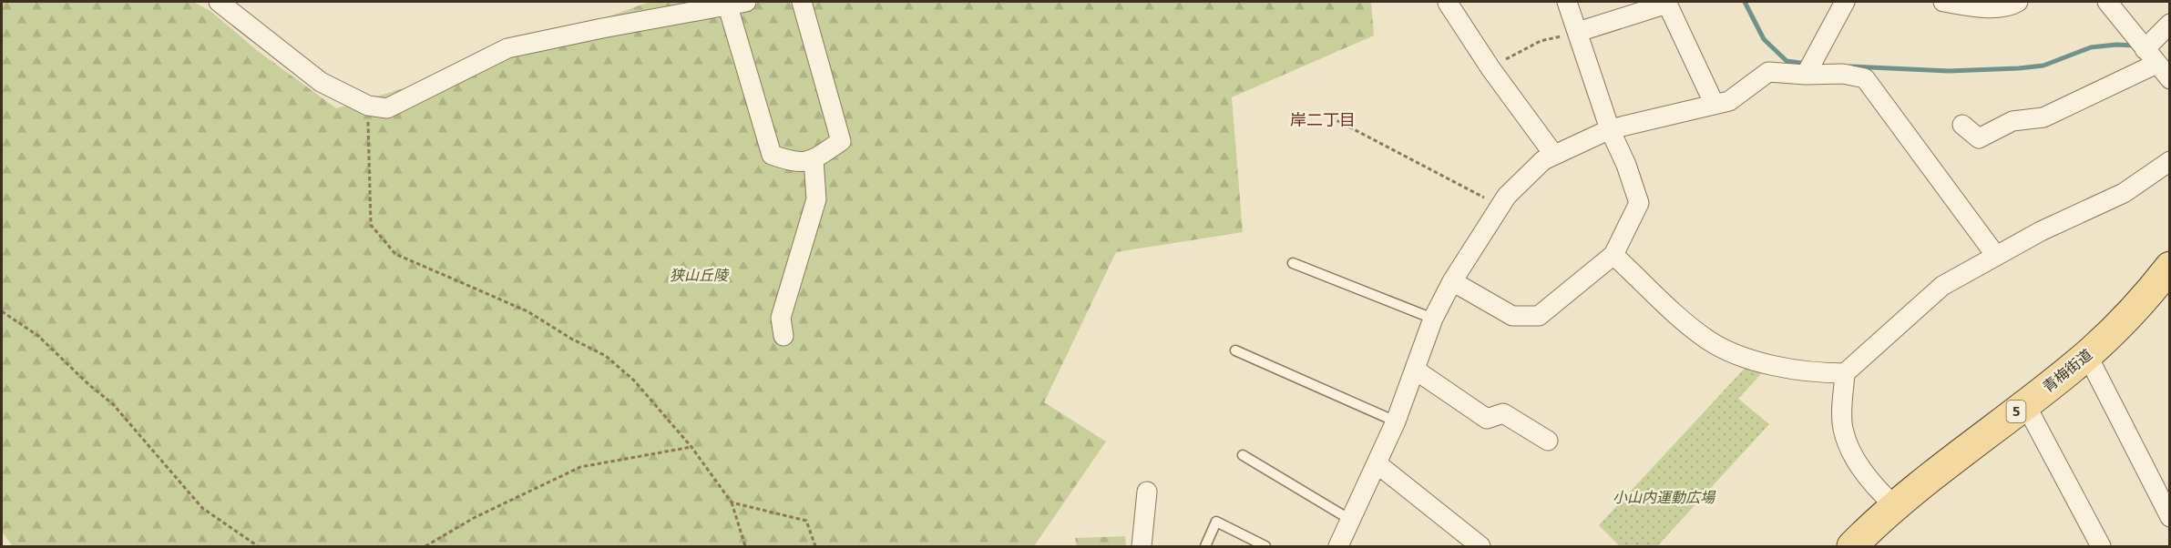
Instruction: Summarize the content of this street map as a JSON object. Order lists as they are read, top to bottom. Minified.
{"streets":{"main road":["青梅街道","5"]},"districts":["岸二丁目"],"parks":["狭山丘陵","小山内運動広場"]}
